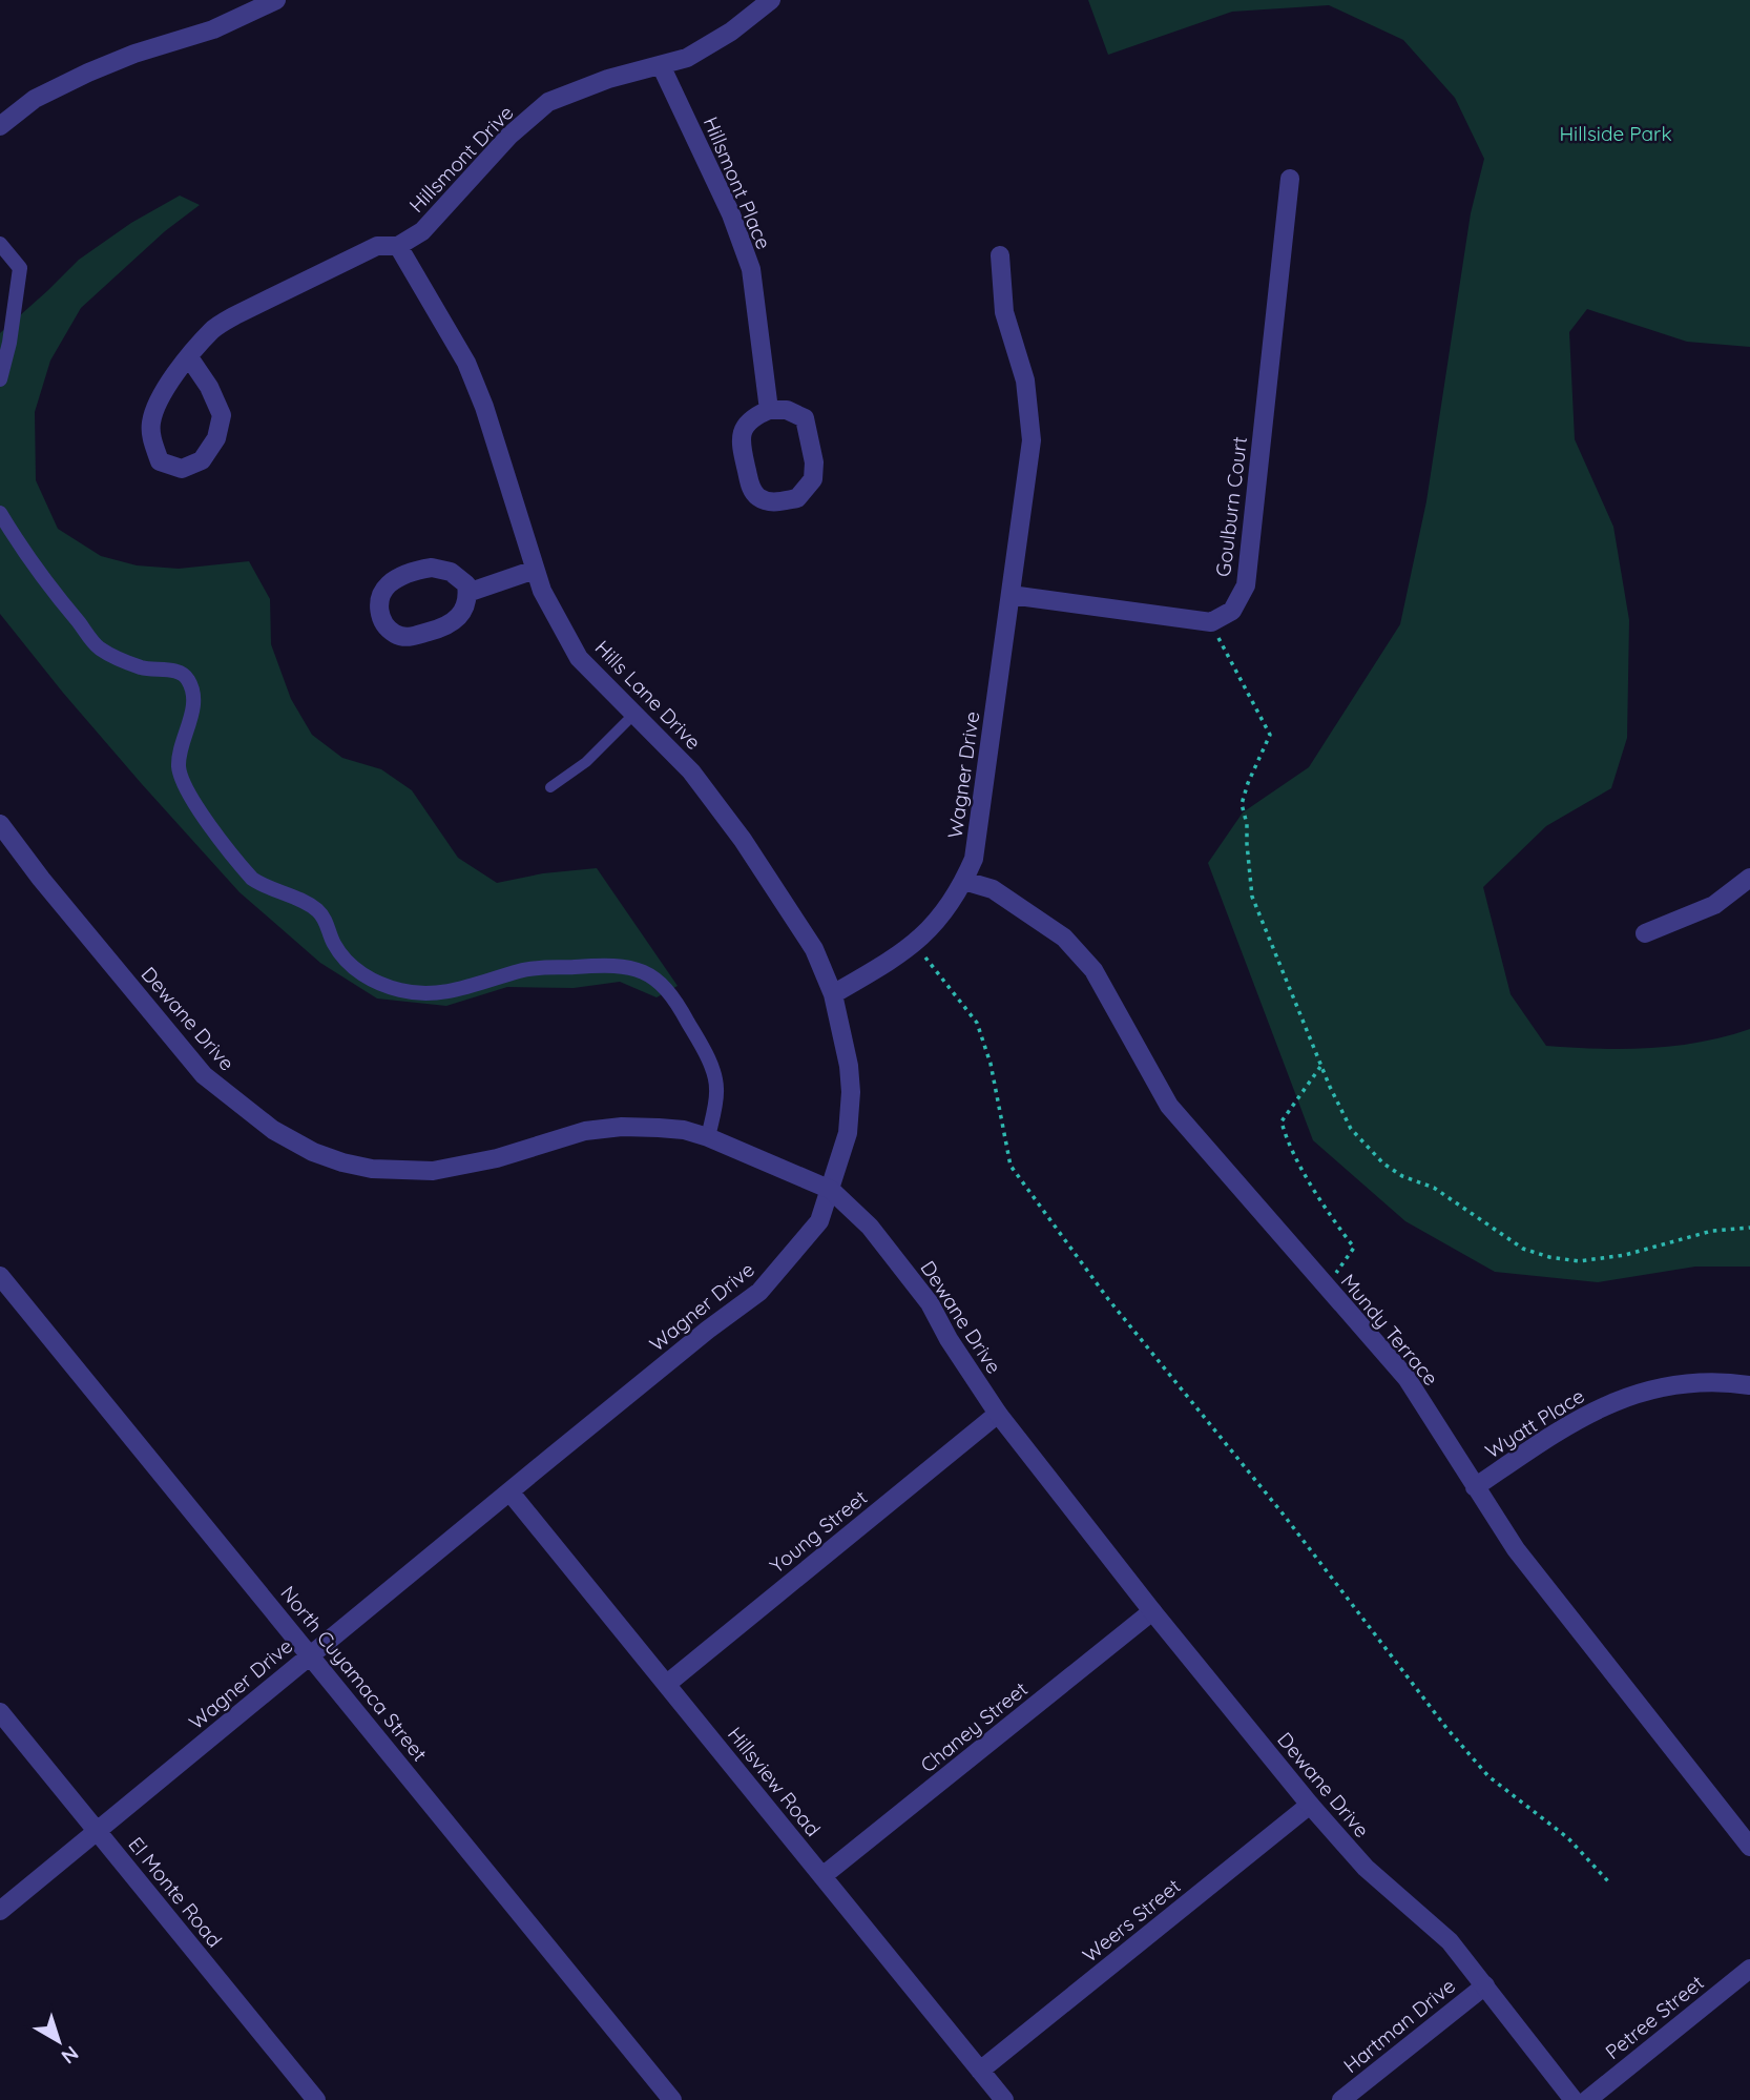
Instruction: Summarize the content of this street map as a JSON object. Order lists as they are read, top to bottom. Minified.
{"streets":{"street":["Hillsmont Drive","Hillsmont Place","Goulburn Court","Hills Lane Drive","Wagner Drive","Dewane Drive","Mundy Terrace","Wyatt Place","Young Street","North Cuyamaca Street","Chaney Street","Hillsview Road","El Monte Road","Weers Street","Petree Street","Hartman Drive"]},"crossings":[["Hillsmont Drive","Hillsmont Place"],["Hillsmont Drive","Hills Lane Drive"],["Hills Lane Drive","Wagner Drive"],["Wagner Drive","Dewane Drive"],["Wagner Drive","Mundy Terrace"],["Wagner Drive","North Cuyamaca Street"],["Wagner Drive","Hillsview Road"],["Wagner Drive","El Monte Road"],["Dewane Drive","Young Street"],["Dewane Drive","Chaney Street"],["Dewane Drive","Weers Street"],["Dewane Drive","Hartman Drive"],["Mundy Terrace","Wyatt Place"],["Young Street","Hillsview Road"],["Chaney Street","Hillsview Road"],["Hillsview Road","Weers Street"]],"parks":["Hillside Park"],"north":"bottom right"}
